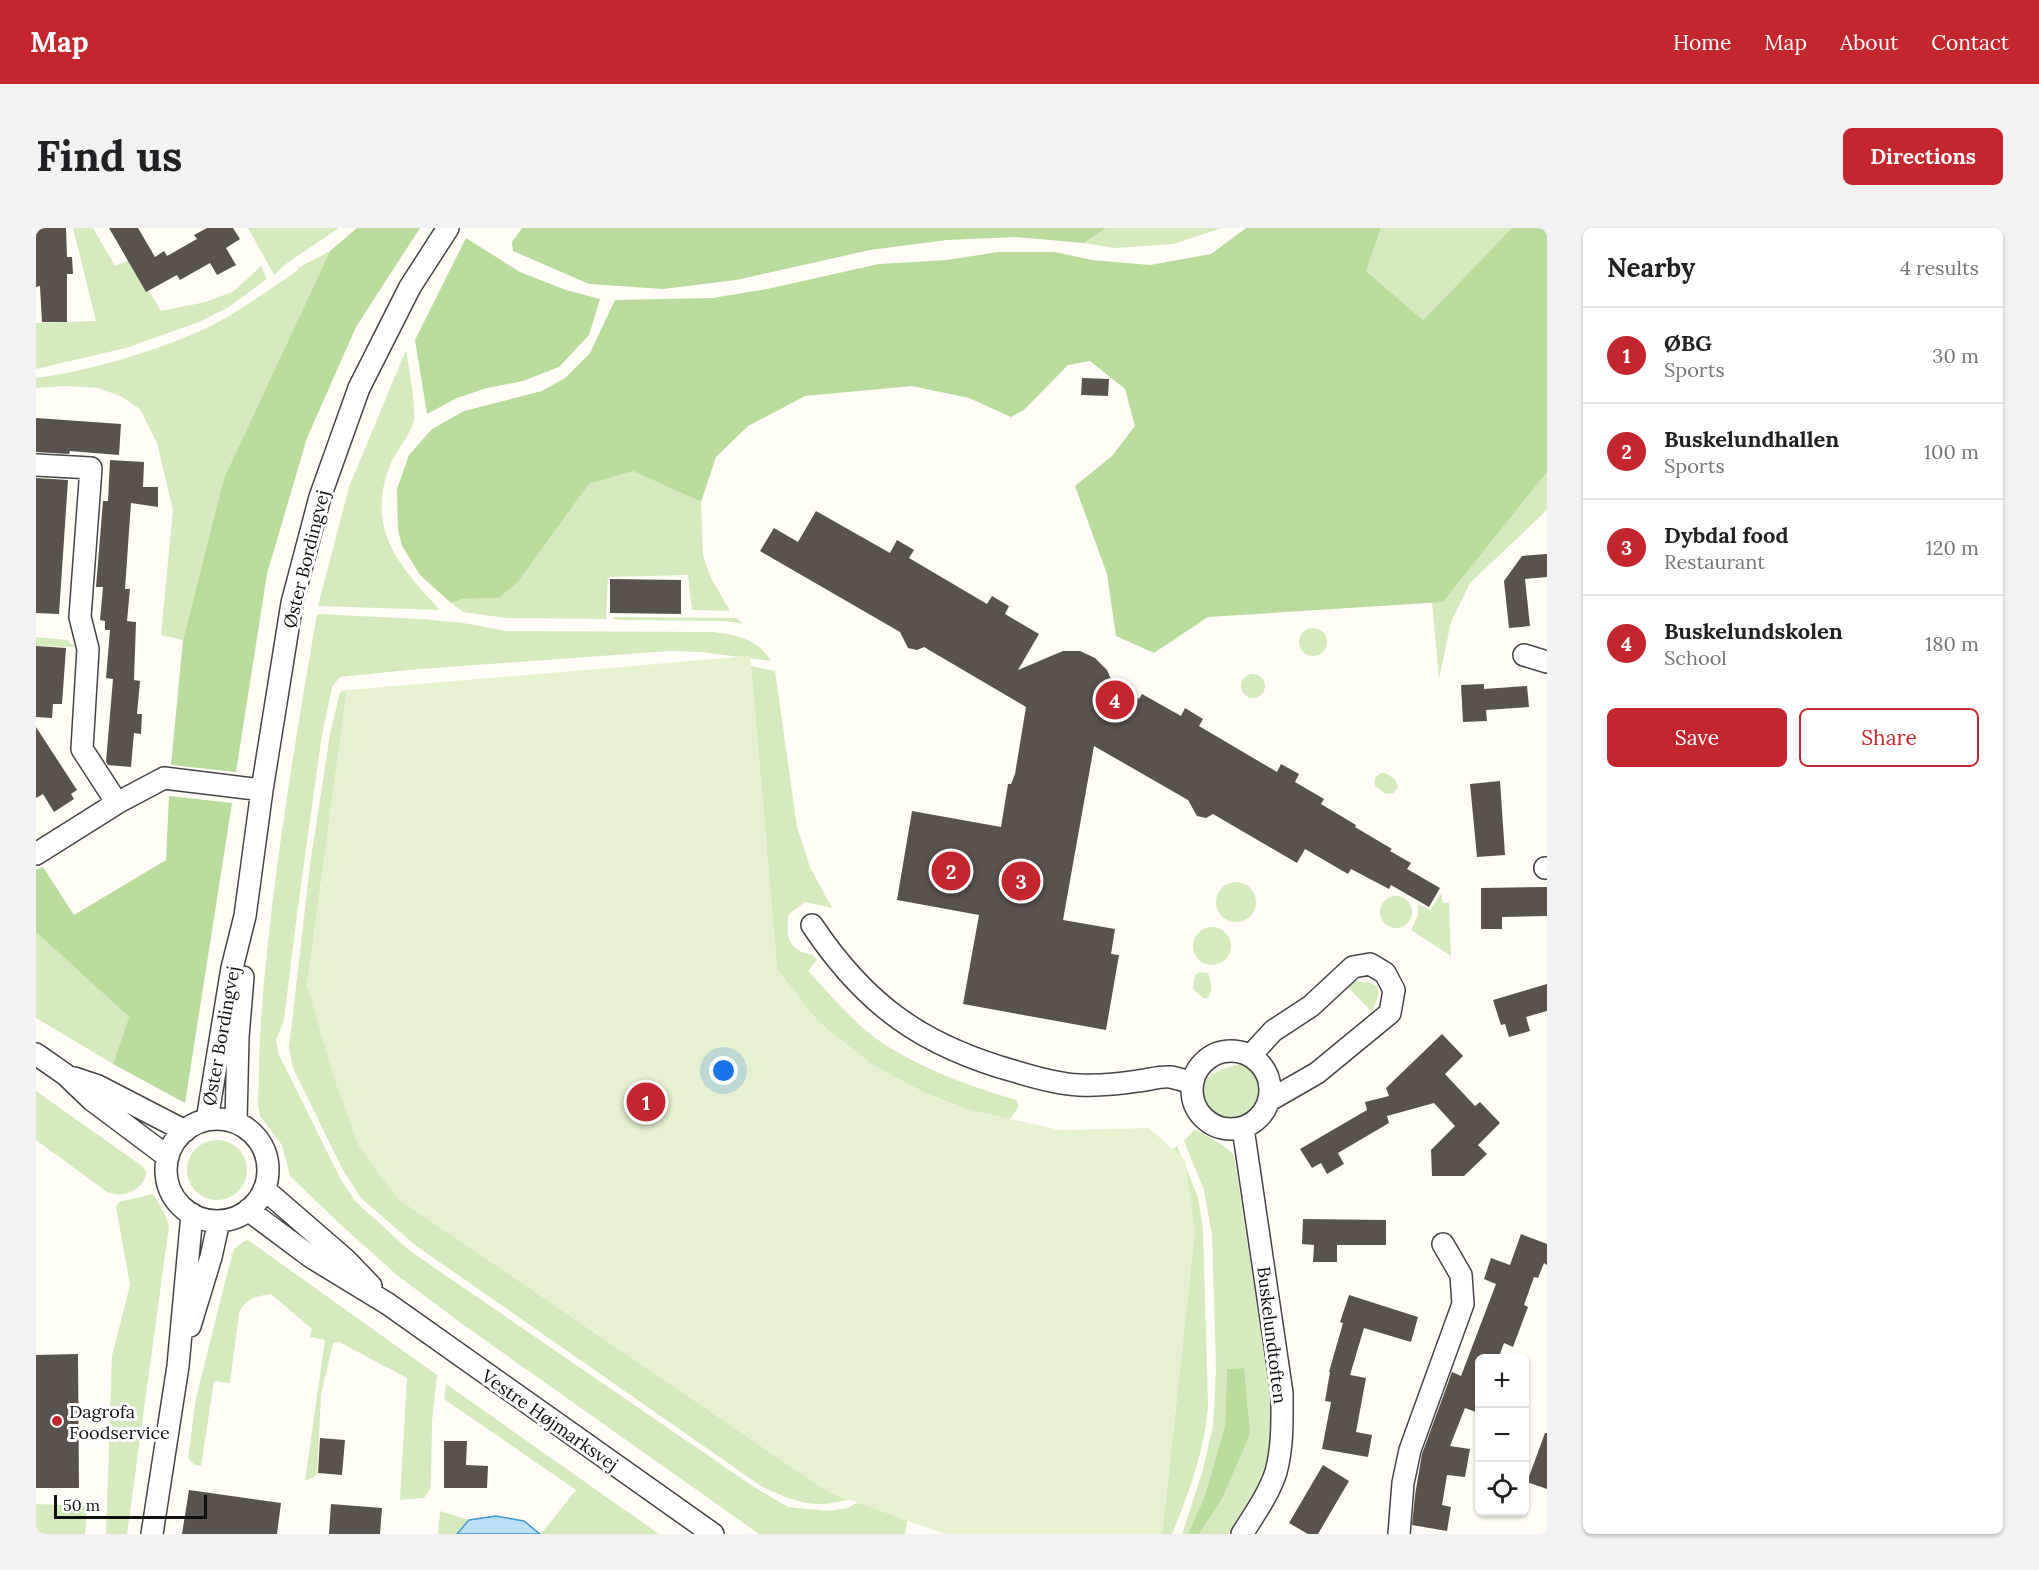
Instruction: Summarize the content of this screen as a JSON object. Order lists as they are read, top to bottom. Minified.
{"streets":{"street":["Øster Bordingvej","Buskelundtoften","Vestre Højmarksvej"]},"crossings":[["Øster Bordingvej","Vestre Højmarksvej"]],"places":["Dagrofa Foodservice"],"scale_bar":"50 m","page":{"header":"Map","nav":["Home","Map","About","Contact"],"buttons":["Directions",["Save","Share"]],"title":"Find us","heading":["Nearby","4 results"],"list":[{"mark":"1","name":"ØBG","note":"Sports","value":"30 m"},{"mark":"2","name":"Buskelundhallen","note":"Sports","value":"100 m"},{"mark":"3","name":"Dybdal food","note":"Restaurant","value":"120 m"},{"mark":"4","name":"Buskelundskolen","note":"School","value":"180 m"}],"pins":["4","2","3","1"],"map_buttons":["+","−"],"scale":"50 m"}}
